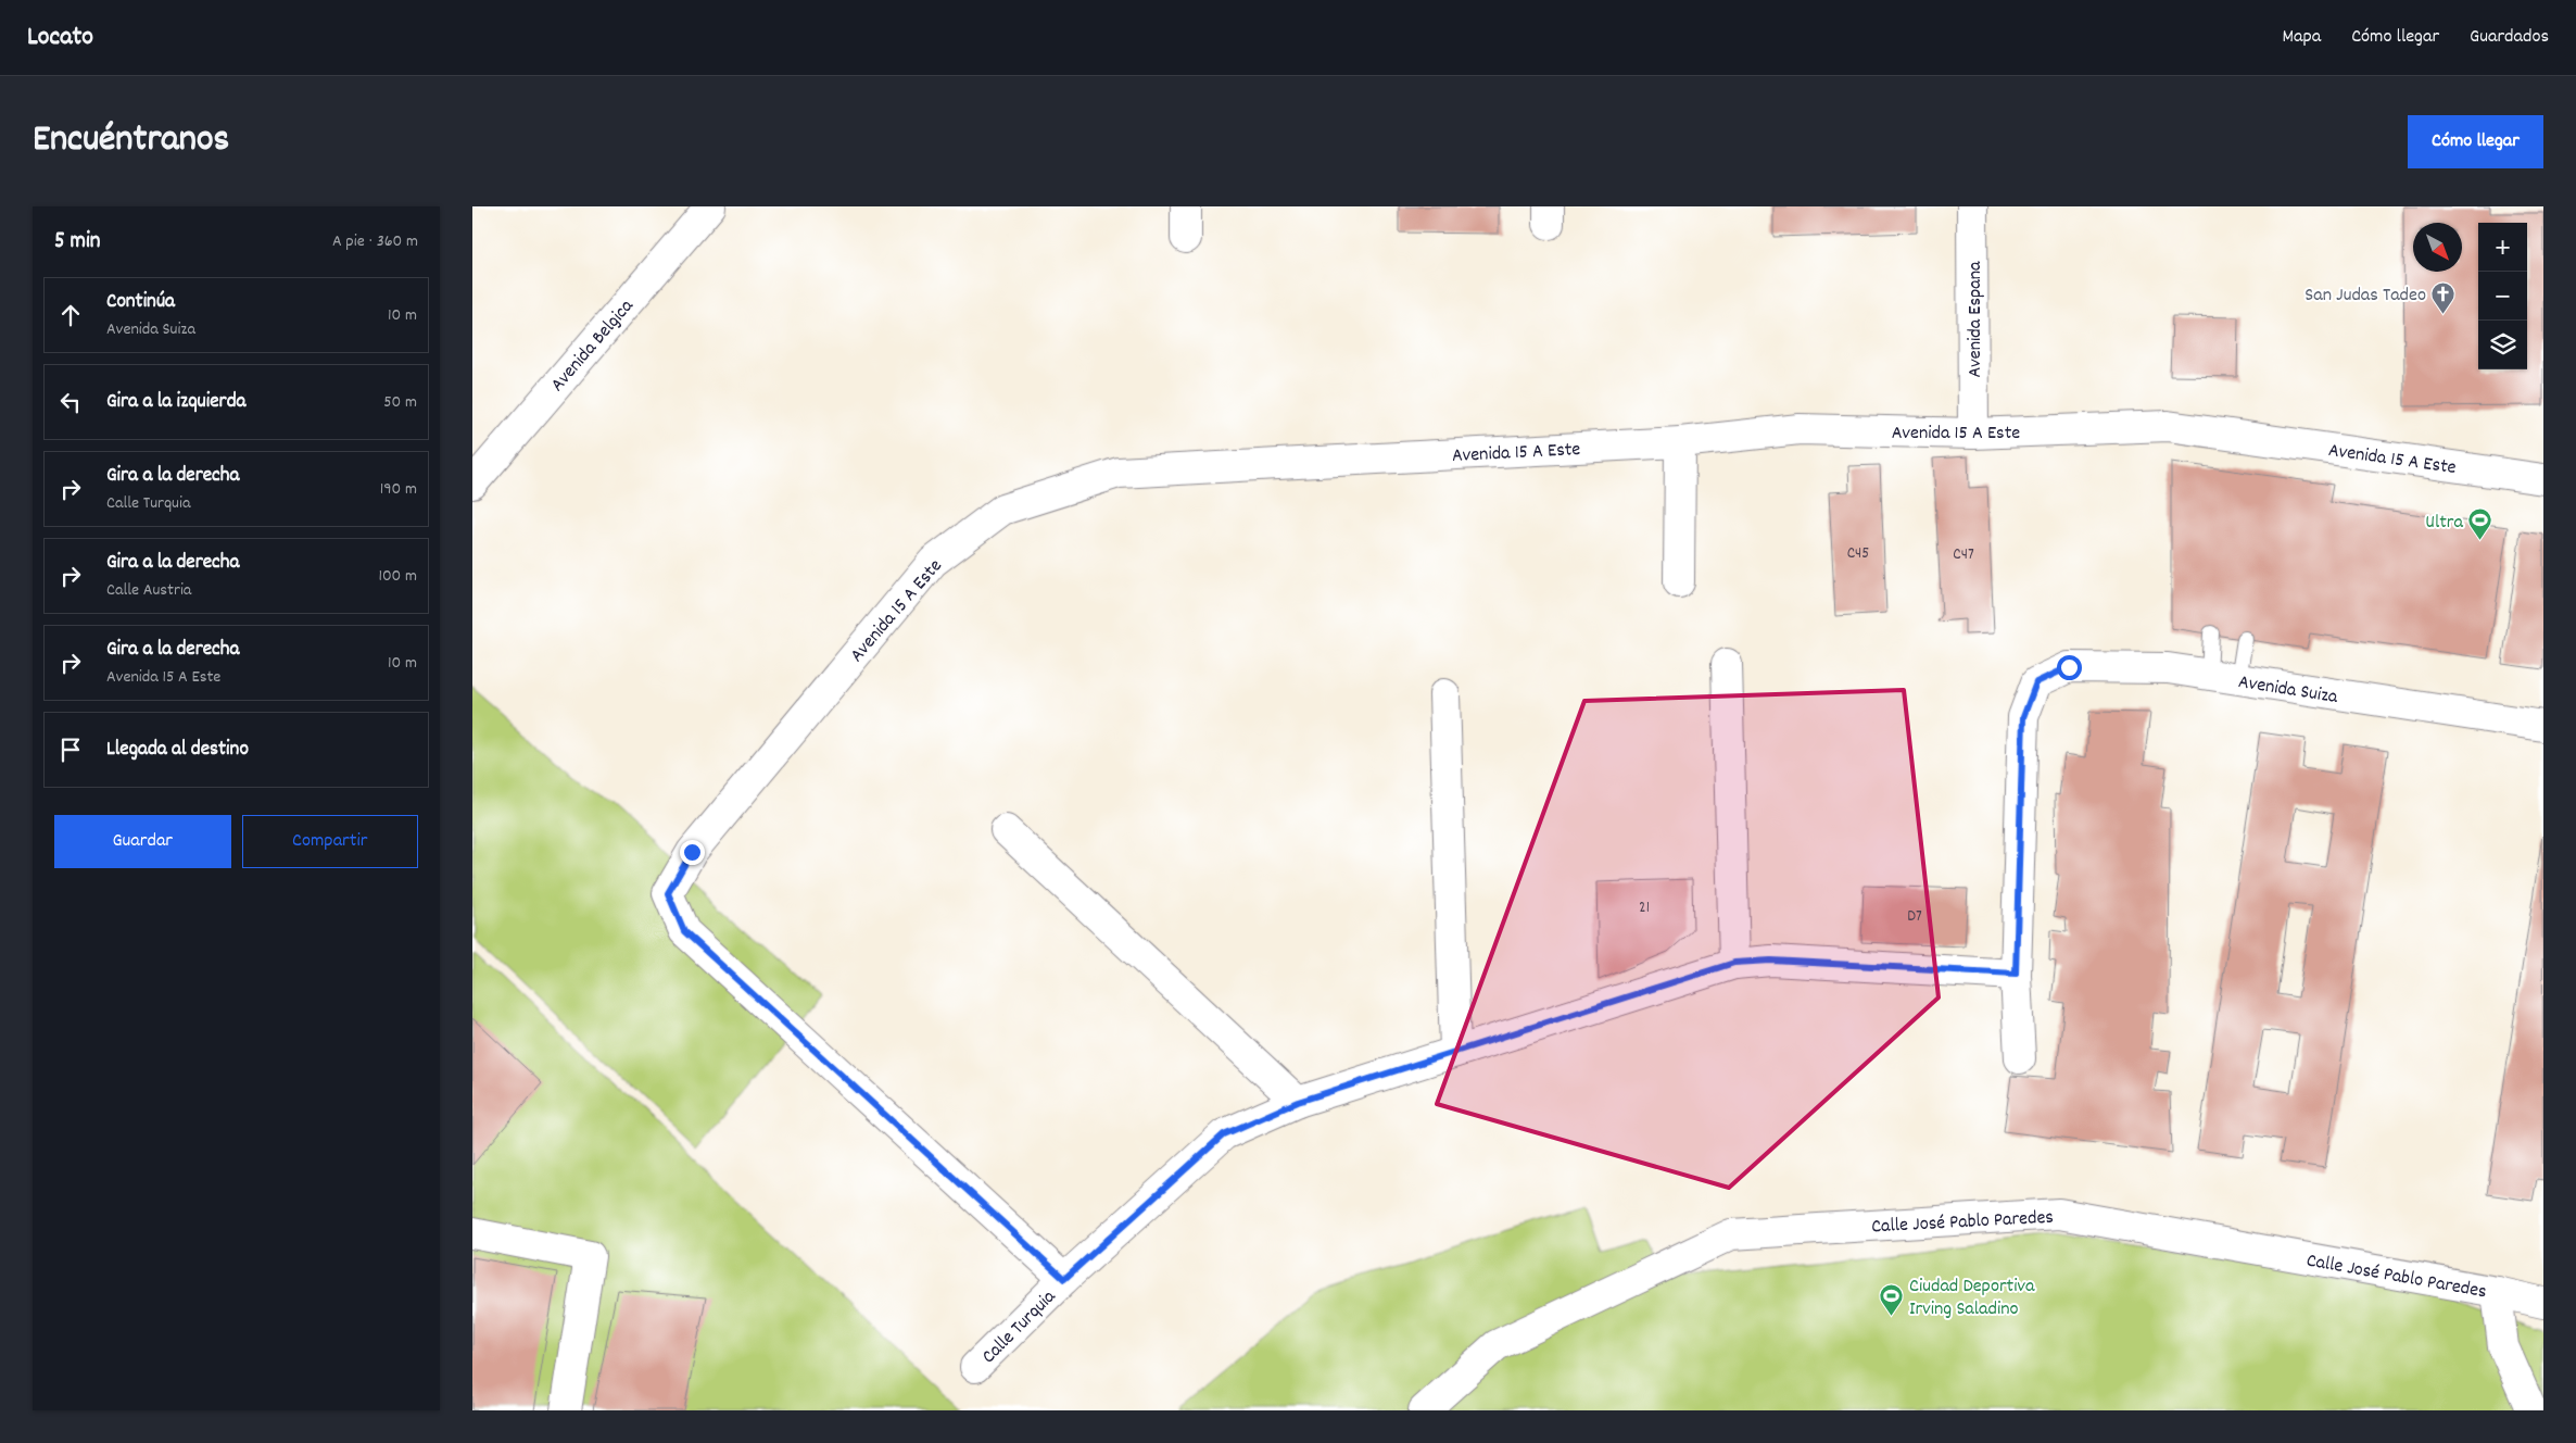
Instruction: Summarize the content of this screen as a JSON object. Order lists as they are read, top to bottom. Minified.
{"streets":{"street":["Avenida Espana","Avenida Belgica","Avenida 15 A Este","Avenida Suiza","Calle José Pablo Paredes","Calle Turquia"]},"crossings":[["Avenida Espana","Avenida 15 A Este"],["Avenida 15 A Este","Calle Turquia"],["Avenida Suiza","Calle Turquia"]],"places":{"church":["San Judas Tadeo"],"sports":["Ultra","Ciudad Deportiva Irving Saladino"]},"house_numbers":["C45","C47","21","D7"],"north":"bottom right","page":{"header":"Locato","nav":["Mapa","Cómo llegar","Guardados"],"title":"Encuéntranos","buttons":["Cómo llegar",["Guardar","Compartir"]],"heading":["5 min","A pie · 360 m"],"map_buttons":["+","−"],"list":[["Continúa","Avenida Suiza","10 m"],["Gira a la izquierda","50 m"],["Gira a la derecha","Calle Turquia","190 m"],["Gira a la derecha","Calle Austria","100 m"],["Gira a la derecha","Avenida 15 A Este","10 m"],"Llegada al destino"]}}
